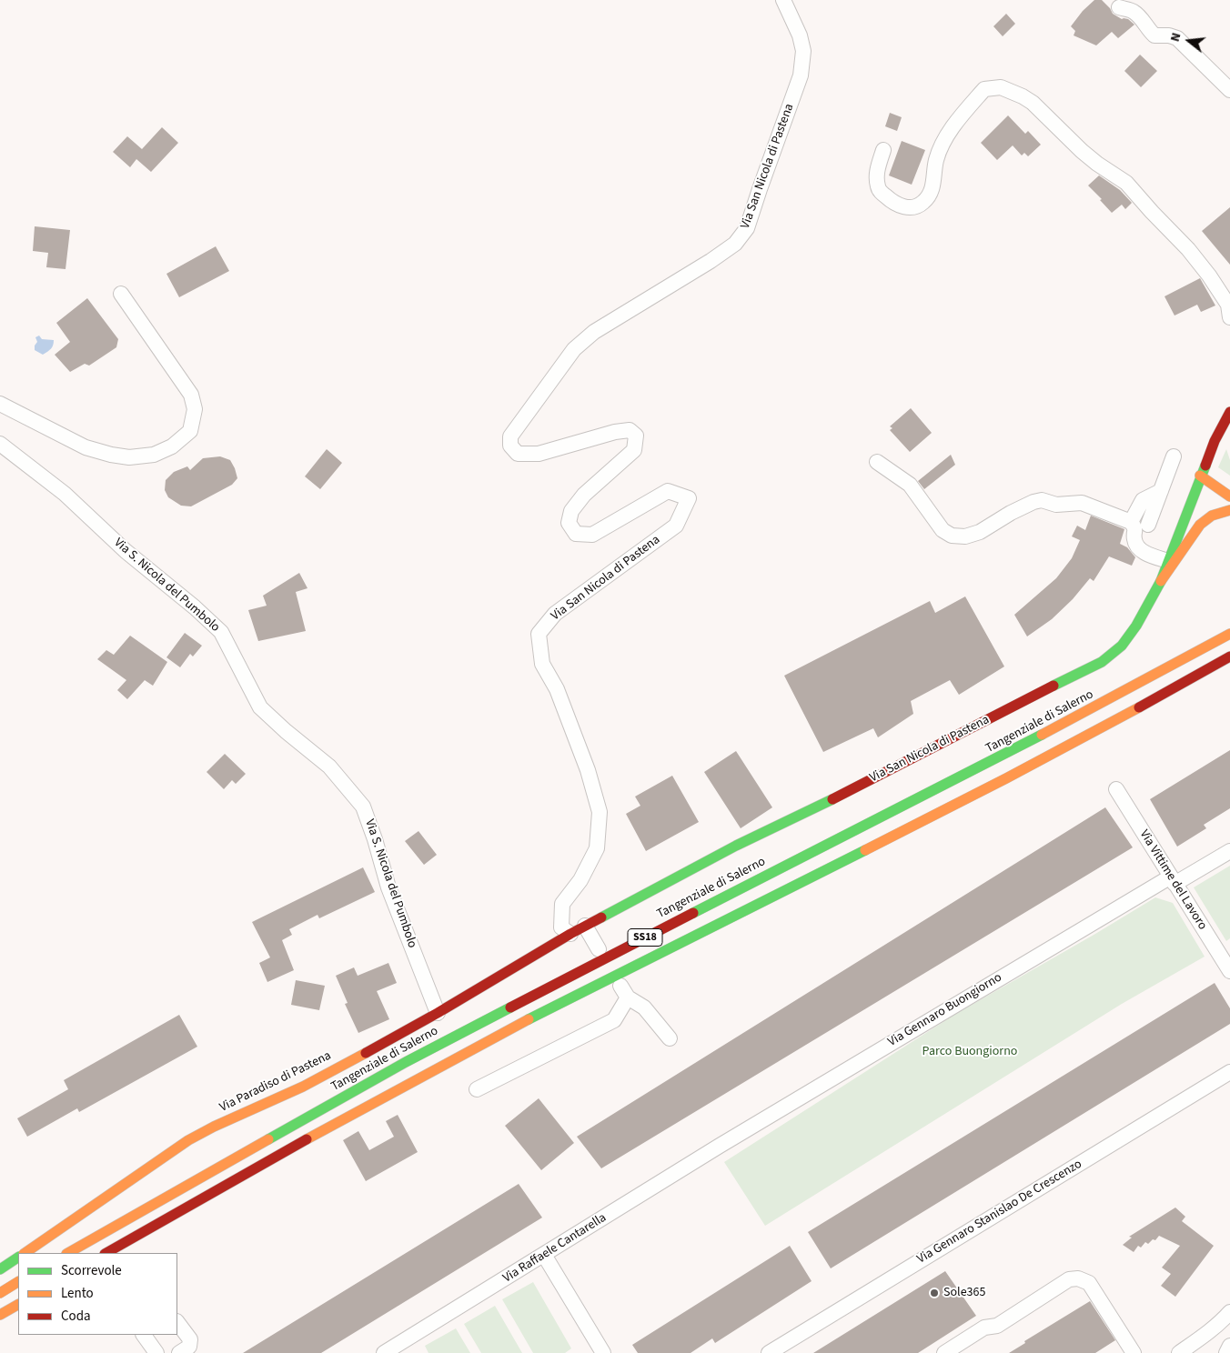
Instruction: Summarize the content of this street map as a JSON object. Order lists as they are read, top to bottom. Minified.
{"streets":{"main road":["Via San Nicola di Pastena","Tangenziale di Salerno","SS18","Via Paradiso di Pastena"],"street":["Via S. Nicola del Pumbolo","Via Vittime del Lavoro","Via Gennaro Buongiorno","Via Gennaro Stanislao De Crescenzo","Via Raffaele Cantarella"]},"crossings":[["Via San Nicola di Pastena","Via Paradiso di Pastena"],["Via S. Nicola del Pumbolo","Via Paradiso di Pastena"],["Via Vittime del Lavoro","Via Gennaro Buongiorno"],["Via Gennaro Buongiorno","Via Raffaele Cantarella"]],"parks":["Parco Buongiorno"],"places":["Sole365"],"legend":["Scorrevole","Lento","Coda"],"north":"left"}
